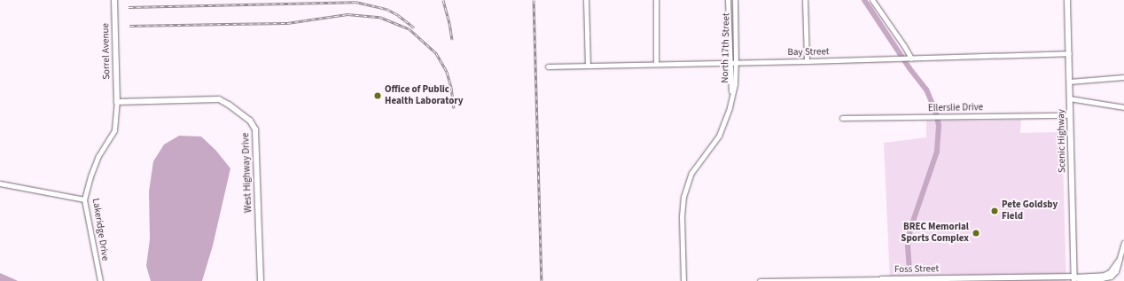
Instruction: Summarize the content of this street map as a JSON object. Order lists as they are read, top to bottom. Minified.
{"streets":{"street":["North 17th Street","Sorrel Avenue","Bay Street","Ellerslie Drive","Scenic Highway","West Highway Drive","Lakeridge Drive","Foss Street"]},"crossings":[["North 17th Street","Bay Street"],["Sorrel Avenue","West Highway Drive"],["Sorrel Avenue","Lakeridge Drive"],["Bay Street","Scenic Highway"],["Ellerslie Drive","Scenic Highway"],["Scenic Highway","Foss Street"],["West Highway Drive","Lakeridge Drive"]],"places":["Office of Public Health Laboratory","Pete Goldsby Field","BREC Memorial Sports Complex"]}
